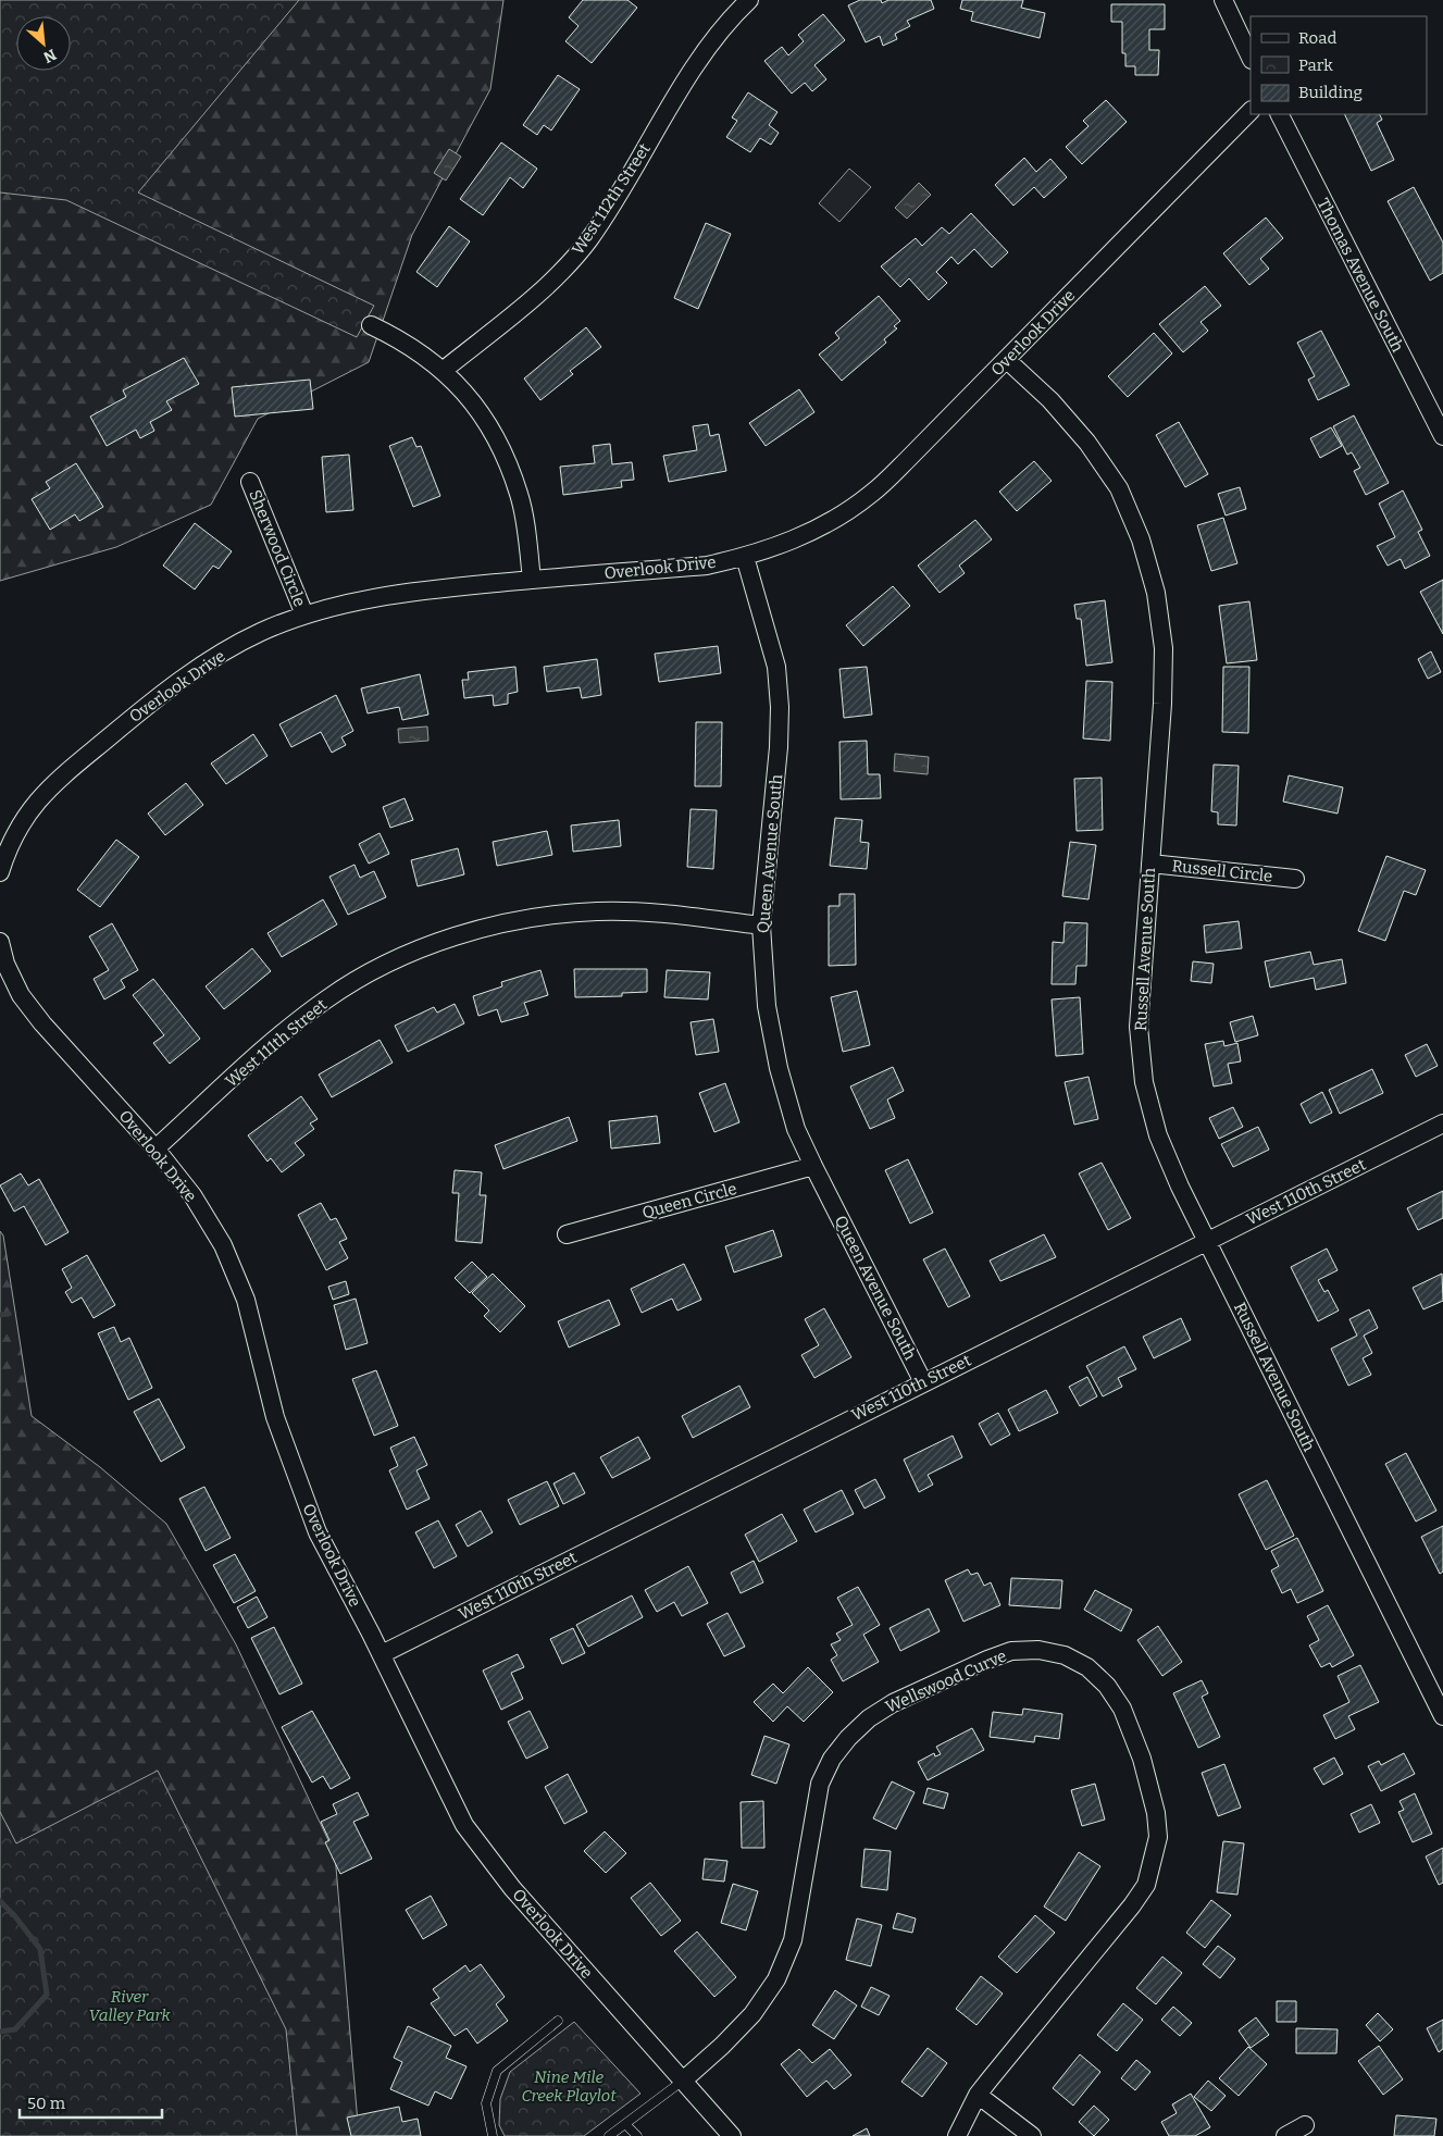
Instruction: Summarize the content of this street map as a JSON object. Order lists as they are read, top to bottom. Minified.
{"streets":{"street":["West 112th Street","Thomas Avenue South","Overlook Drive","Sherwood Circle","Queen Avenue South","Russell Circle","Russell Avenue South","West 111th Street","West 110th Street","Queen Circle","Wellswood Curve"]},"crossings":[["Overlook Drive","Sherwood Circle"],["Overlook Drive","Queen Avenue South"],["Overlook Drive","Russell Avenue South"],["Overlook Drive","West 111th Street"],["Overlook Drive","West 110th Street"],["Overlook Drive","Wellswood Curve"],["Queen Avenue South","West 111th Street"],["Queen Avenue South","West 110th Street"],["Queen Avenue South","Queen Circle"],["Russell Circle","Russell Avenue South"],["Russell Avenue South","West 110th Street"]],"parks":["River Valley Park","Nine Mile Creek Playlot"],"legend":["Road","Park","Building"],"scale_bar":"50 m","north":"bottom right"}
